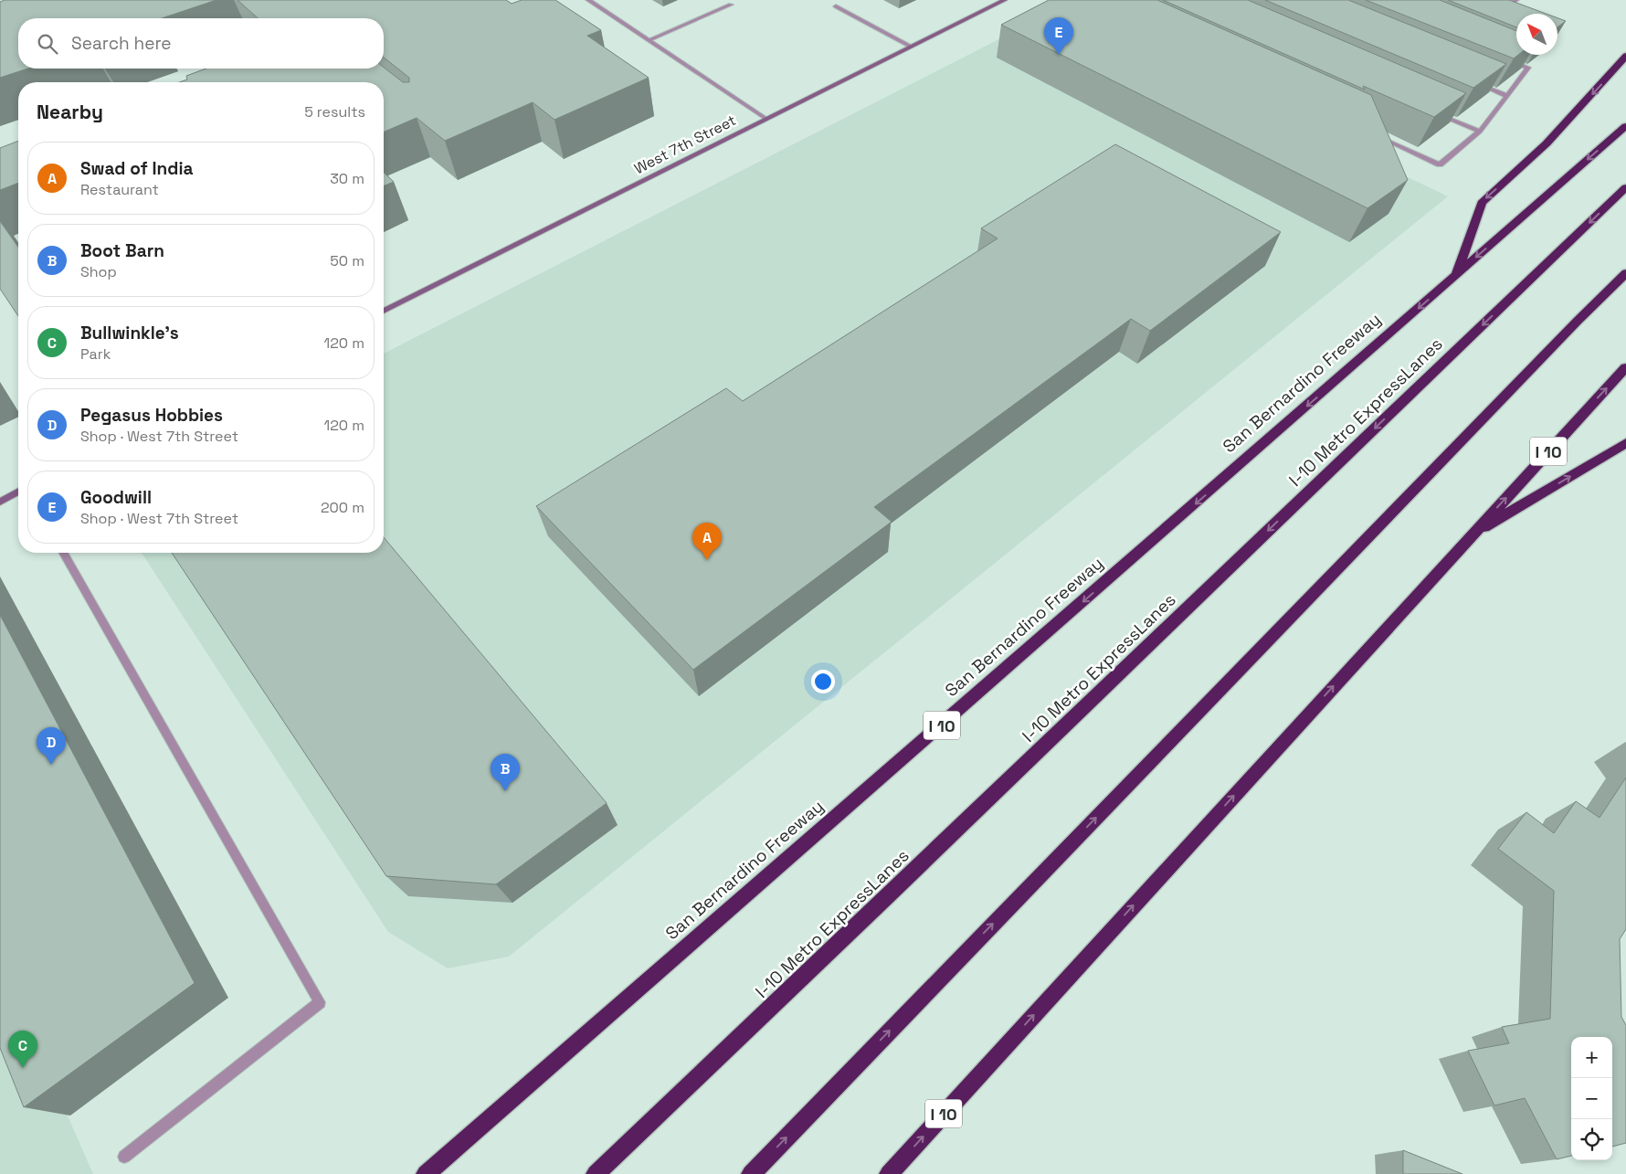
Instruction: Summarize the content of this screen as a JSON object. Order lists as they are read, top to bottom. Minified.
{"streets":{"highway":["San Bernardino Freeway","I-10 Metro ExpressLanes","I 10"],"main road":["West 7th Street"]},"one_way":["San Bernardino Freeway"],"north":"top left","page":{"pins":["E","A","D","B","C"],"search":"Search here","heading":["Nearby","5 results"],"list":[{"mark":"A","name":"Swad of India","note":"Restaurant","value":"30 m"},{"mark":"B","name":"Boot Barn","note":"Shop","value":"50 m"},{"mark":"C","name":"Bullwinkle's","note":"Park","value":"120 m"},{"mark":"D","name":"Pegasus Hobbies","note":"Shop · West 7th Street","value":"120 m"},{"mark":"E","name":"Goodwill","note":"Shop · West 7th Street","value":"200 m"}],"map_buttons":["+","−"]}}
